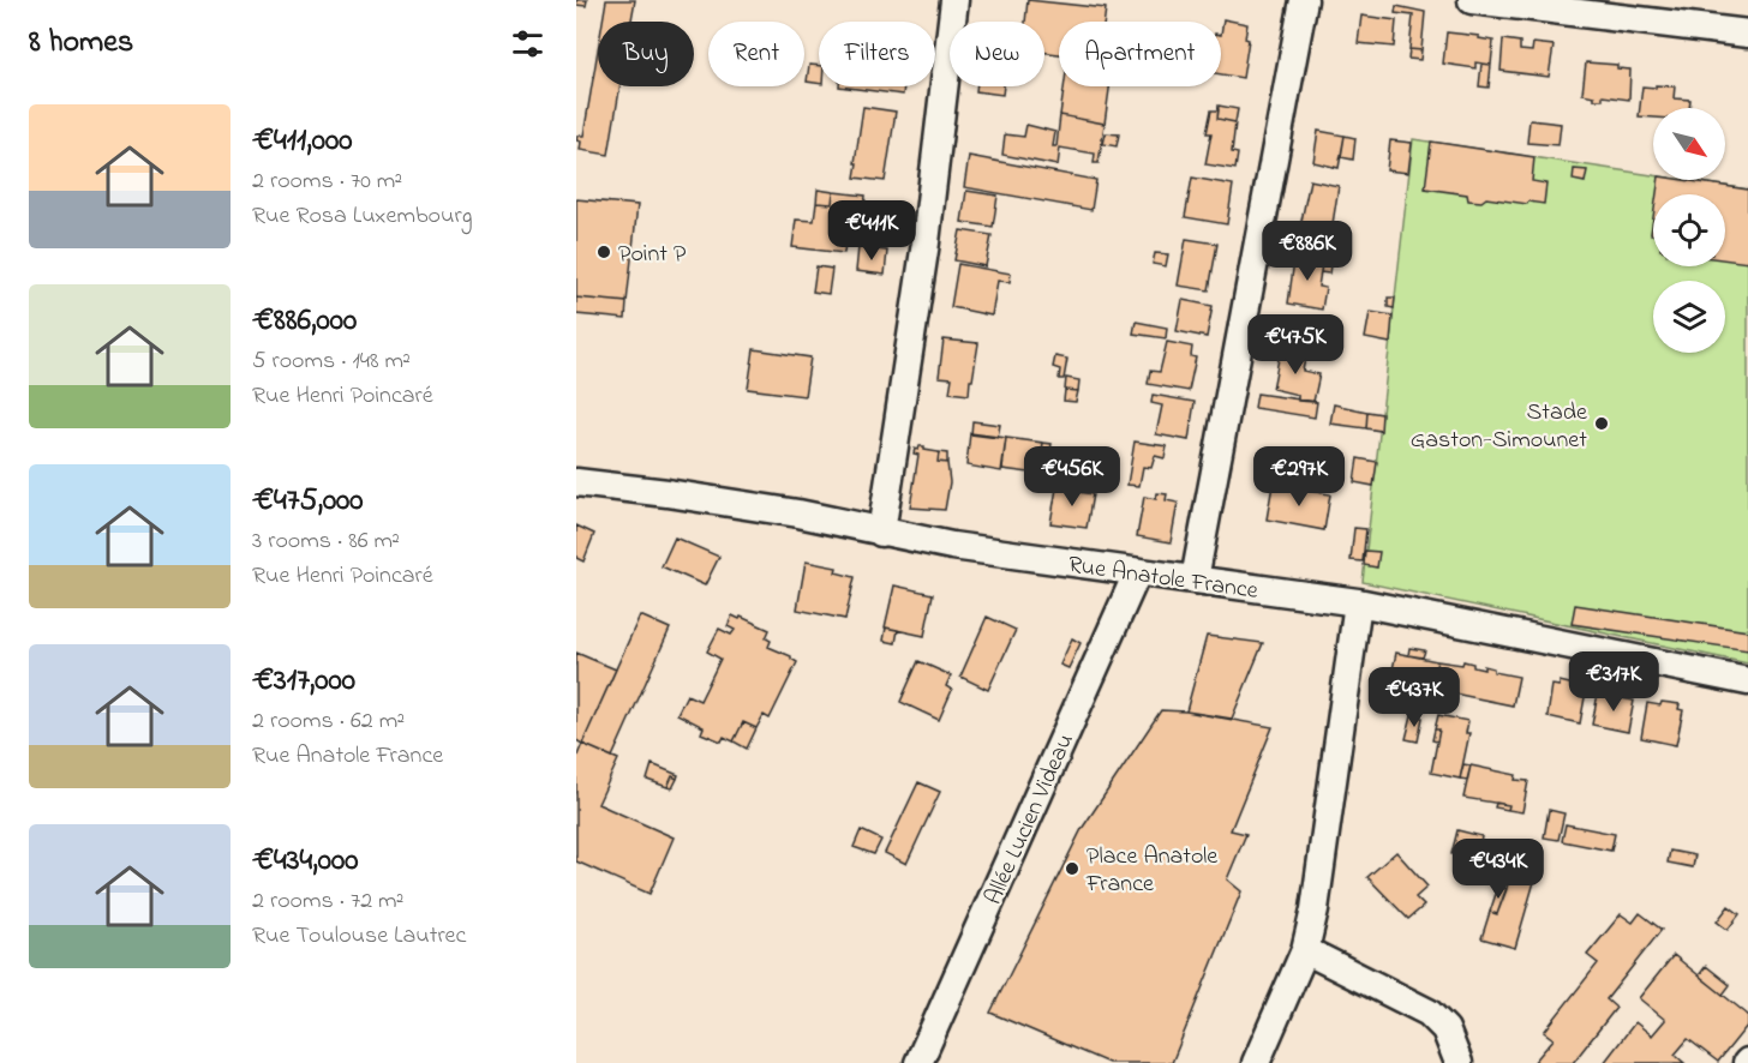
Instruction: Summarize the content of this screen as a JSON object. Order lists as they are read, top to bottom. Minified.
{"streets":{"street":["Rue Anatole France","Allée Lucien Videau"]},"crossings":[["Rue Anatole France","Allée Lucien Videau"]],"places":["Point P","Stade Gaston-Simounet","Place Anatole France"],"north":"bottom right","page":{"heading":"8 homes","chip":["Buy","Rent","Filters","New","Apartment"],"list":[{"name":"€411,000","note":"2 rooms · 70 m² · Rue Rosa Luxembourg"},{"name":"€886,000","note":"5 rooms · 148 m² · Rue Henri Poincaré"},{"name":"€475,000","note":"3 rooms · 86 m² · Rue Henri Poincaré"},{"name":"€317,000","note":"2 rooms · 62 m² · Rue Anatole France"},{"name":"€434,000","note":"2 rooms · 72 m² · Rue Toulouse Lautrec"}],"price":["€411K","€886K","€475K","€456K","€297K","€317K","€437K","€434K"]}}
